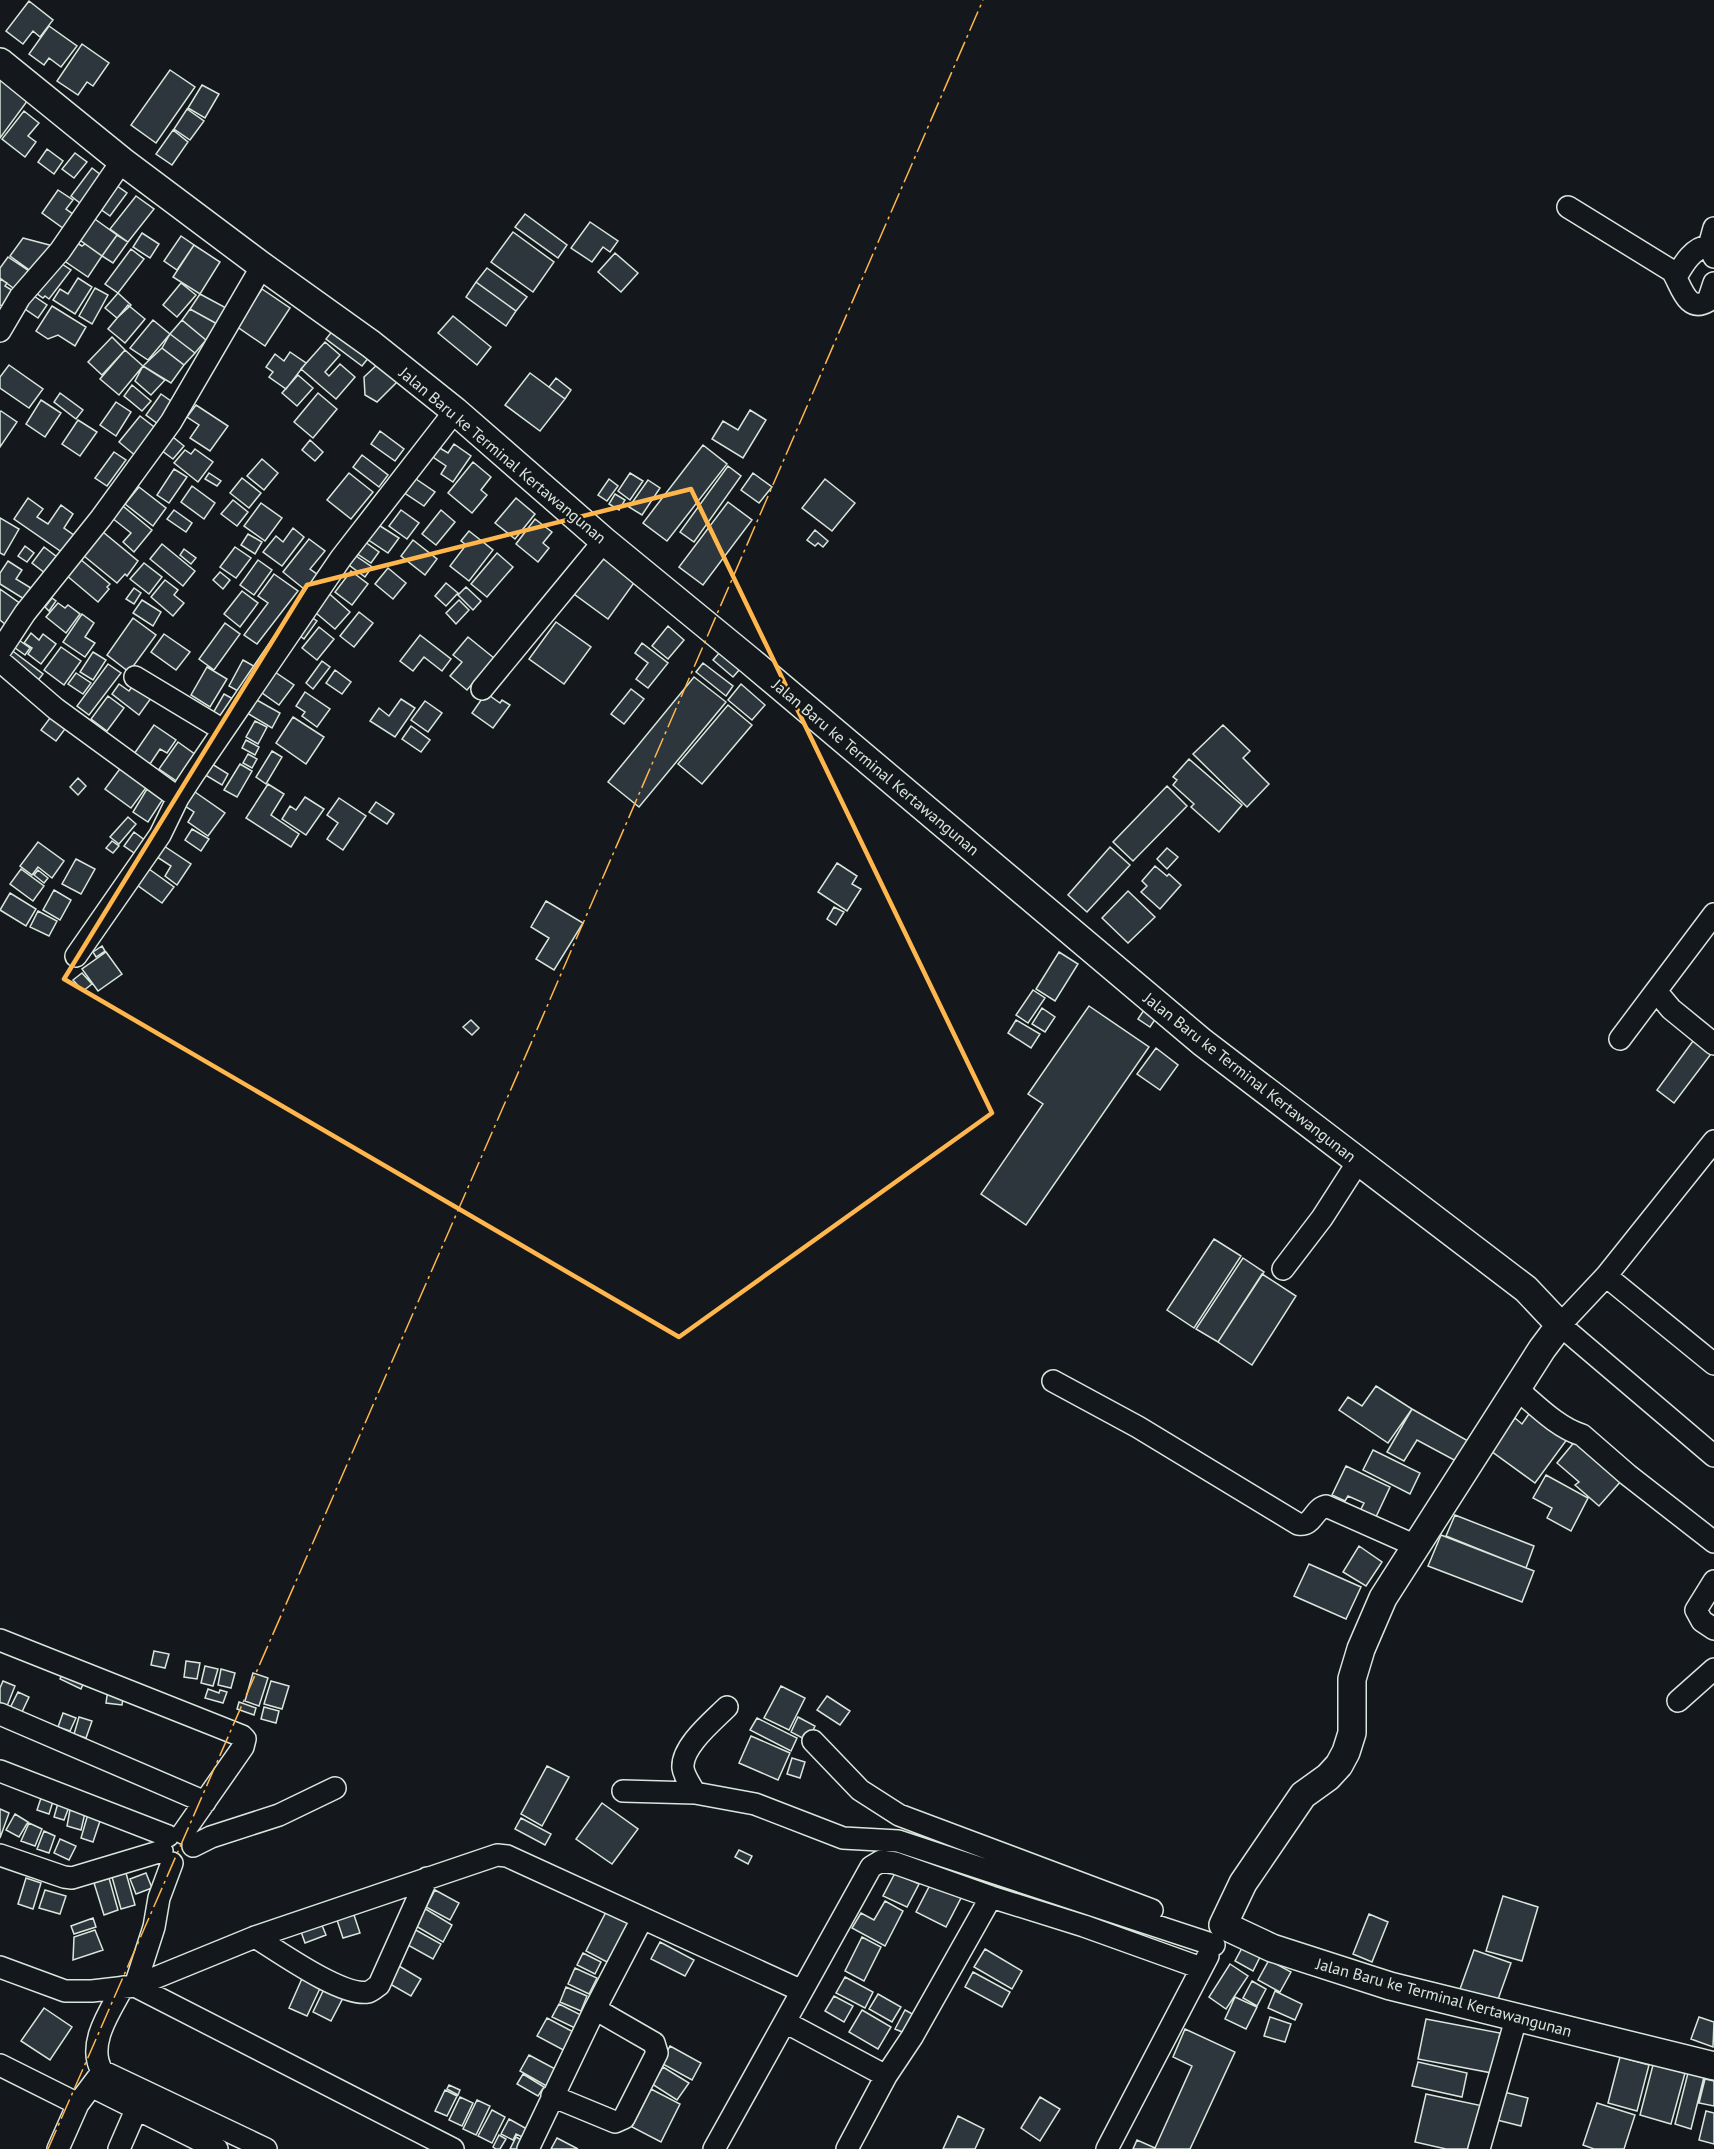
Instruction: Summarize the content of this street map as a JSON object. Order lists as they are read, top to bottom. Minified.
{"streets":{"main road":["Jalan Baru ke Terminal Kertawangunan"]}}
